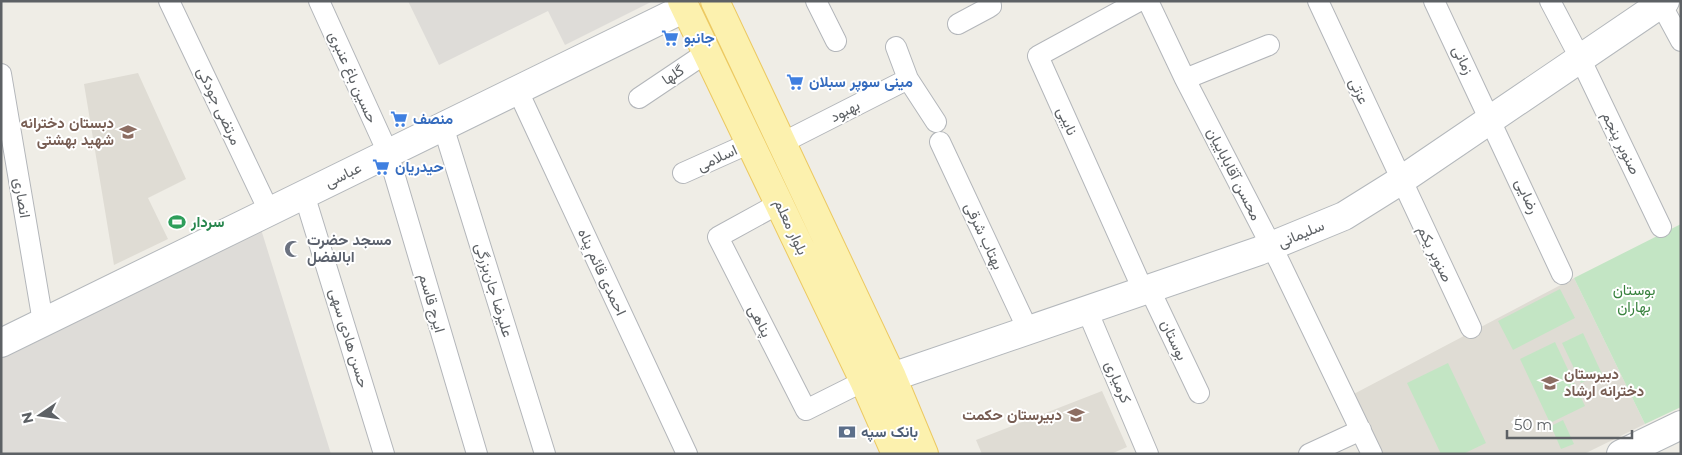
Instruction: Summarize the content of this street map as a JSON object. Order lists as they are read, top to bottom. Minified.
{"streets":{"main road":["عباسی","بلوار معلم","سلیمانی"],"street":["زمانی","گلها","حسین باغ عنبری","عزتی","مرتضی جودکی","بهبود","نایبی","صنوبر پنجم","اسلامی","محسن آقاباباییان","رضایی","انصاری","بهتاب شرقی","صنوبر یکم","احمدی قائم پناه","علیرضا جان‌بزرگی","ایرج قاسم","پناهی","حسن هادی سهی","بوستان","کرمیاری"]},"crossings":[["زمانی","رضایی"],["زمانی","سلیمانی"],["گلها","بلوار معلم"],["حسین باغ عنبری","عباسی"],["حسین باغ عنبری","ایرج قاسم"],["عزتی","سلیمانی"],["عزتی","صنوبر یکم"],["مرتضی جودکی","عباسی"],["بهبود","بلوار معلم"],["نایبی","سلیمانی"],["نایبی","بوستان"],["صنوبر پنجم","سلیمانی"],["اسلامی","بلوار معلم"],["محسن آقاباباییان","سلیمانی"],["عباسی","انصاری"],["عباسی","بلوار معلم"],["عباسی","احمدی قائم پناه"],["عباسی","علیرضا جان‌بزرگی"],["عباسی","ایرج قاسم"],["عباسی","حسن هادی سهی"],["رضایی","سلیمانی"],["بلوار معلم","سلیمانی"],["بلوار معلم","پناهی"],["سلیمانی","بهتاب شرقی"],["سلیمانی","صنوبر یکم"],["سلیمانی","بوستان"],["سلیمانی","کرمیاری"]],"parks":["بوستان بهاران"],"places":{"supermarket":["جانبو","مینی سوپر سبلان","منصف","حیدریان"],"school or university":["دبستان دخترانه شهید بهشتی","دبیرستان دخترانه ارشاد","دبیرستان حکمت"],"sports":["سردار"],"mosque":["مسجد حضرت ابالفضل"],"bank":["بانک سپه"]},"scale_bar":"50 m","north":"left"}
